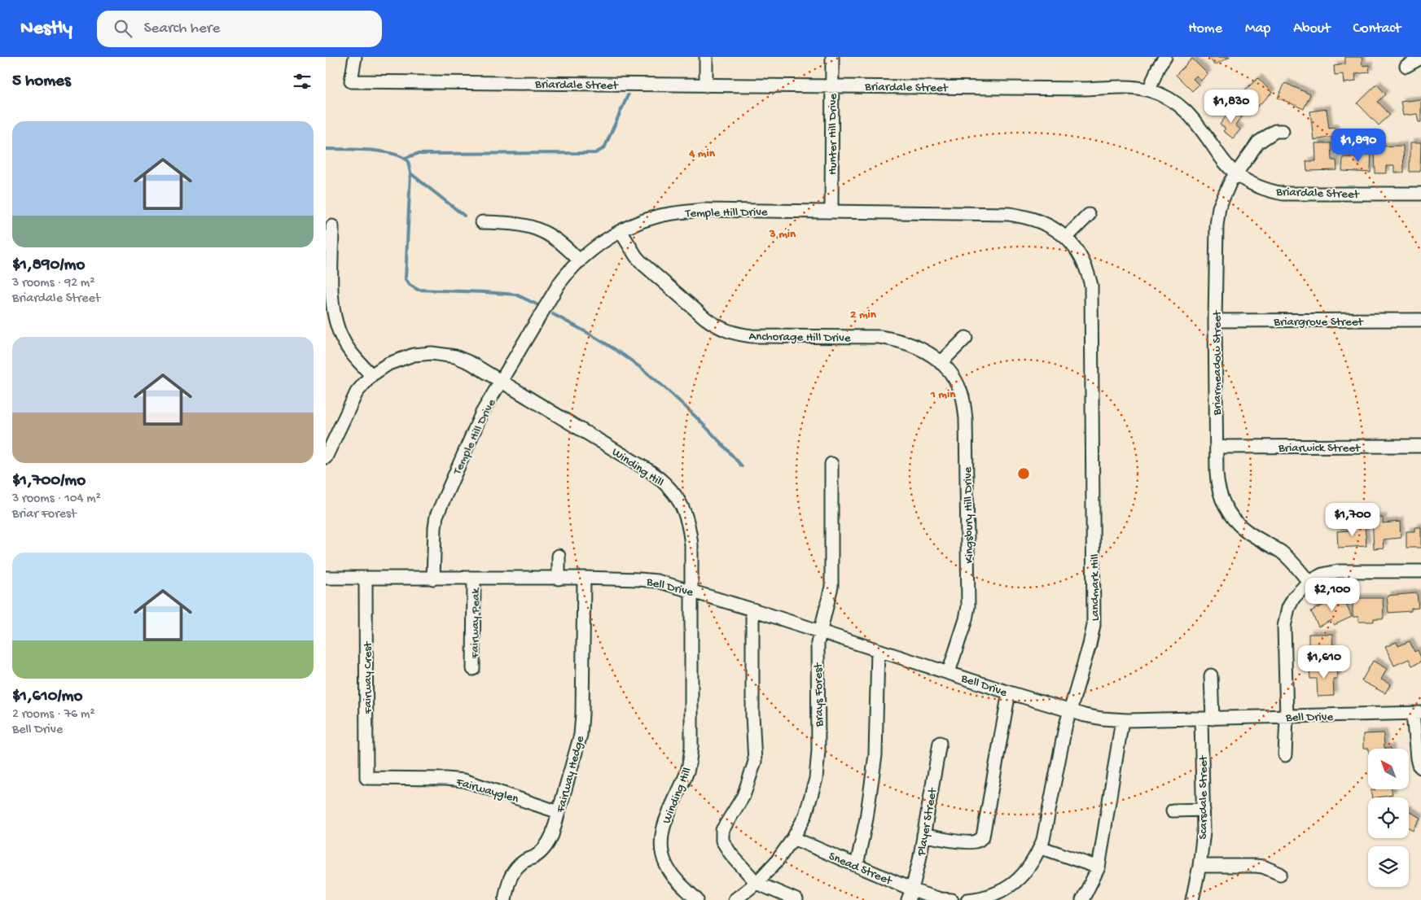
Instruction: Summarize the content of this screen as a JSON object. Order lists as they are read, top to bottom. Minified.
{"streets":{"street":["Briardale Street","Hunter Hill Drive","Temple Hill Drive","Briargrove Street","Anchorage Hill Drive","Briarmeadow Street","Briarwick Street","Winding Hill","Kingsbury Hill Drive","Bell Drive","Landmark Hill","Fairway Peak","Fairway Crest","Brays Forest","Fairway Hedge","Fairwayglen","Scarsdale Street","Player Street","Snead Street"]},"crossings":[["Briardale Street","Hunter Hill Drive"],["Briardale Street","Briarmeadow Street"],["Hunter Hill Drive","Temple Hill Drive"],["Temple Hill Drive","Anchorage Hill Drive"],["Temple Hill Drive","Winding Hill"],["Temple Hill Drive","Bell Drive"],["Temple Hill Drive","Landmark Hill"],["Briargrove Street","Briarmeadow Street"],["Anchorage Hill Drive","Kingsbury Hill Drive"],["Briarmeadow Street","Briarwick Street"],["Winding Hill","Bell Drive"],["Kingsbury Hill Drive","Bell Drive"],["Bell Drive","Landmark Hill"],["Bell Drive","Fairway Peak"],["Bell Drive","Fairway Crest"],["Bell Drive","Brays Forest"],["Bell Drive","Fairway Hedge"],["Bell Drive","Scarsdale Street"],["Fairway Crest","Fairwayglen"],["Brays Forest","Snead Street"],["Fairway Hedge","Fairwayglen"],["Player Street","Snead Street"]],"north":"top left","page":{"header":"Nestly","search":"Search here","nav":["Home","Map","About","Contact"],"heading":"5 homes","price":["$1,830","$1,890","$1,700","$2,100","$1,610"],"list":[{"name":"$1,890/mo","note":"3 rooms · 92 m² · Briardale Street"},{"name":"$1,700/mo","note":"3 rooms · 104 m² · Briar Forest"},{"name":"$1,610/mo","note":"2 rooms · 76 m² · Bell Drive"}]},"rings":["4 min","3 min","2 min","1 min"]}
